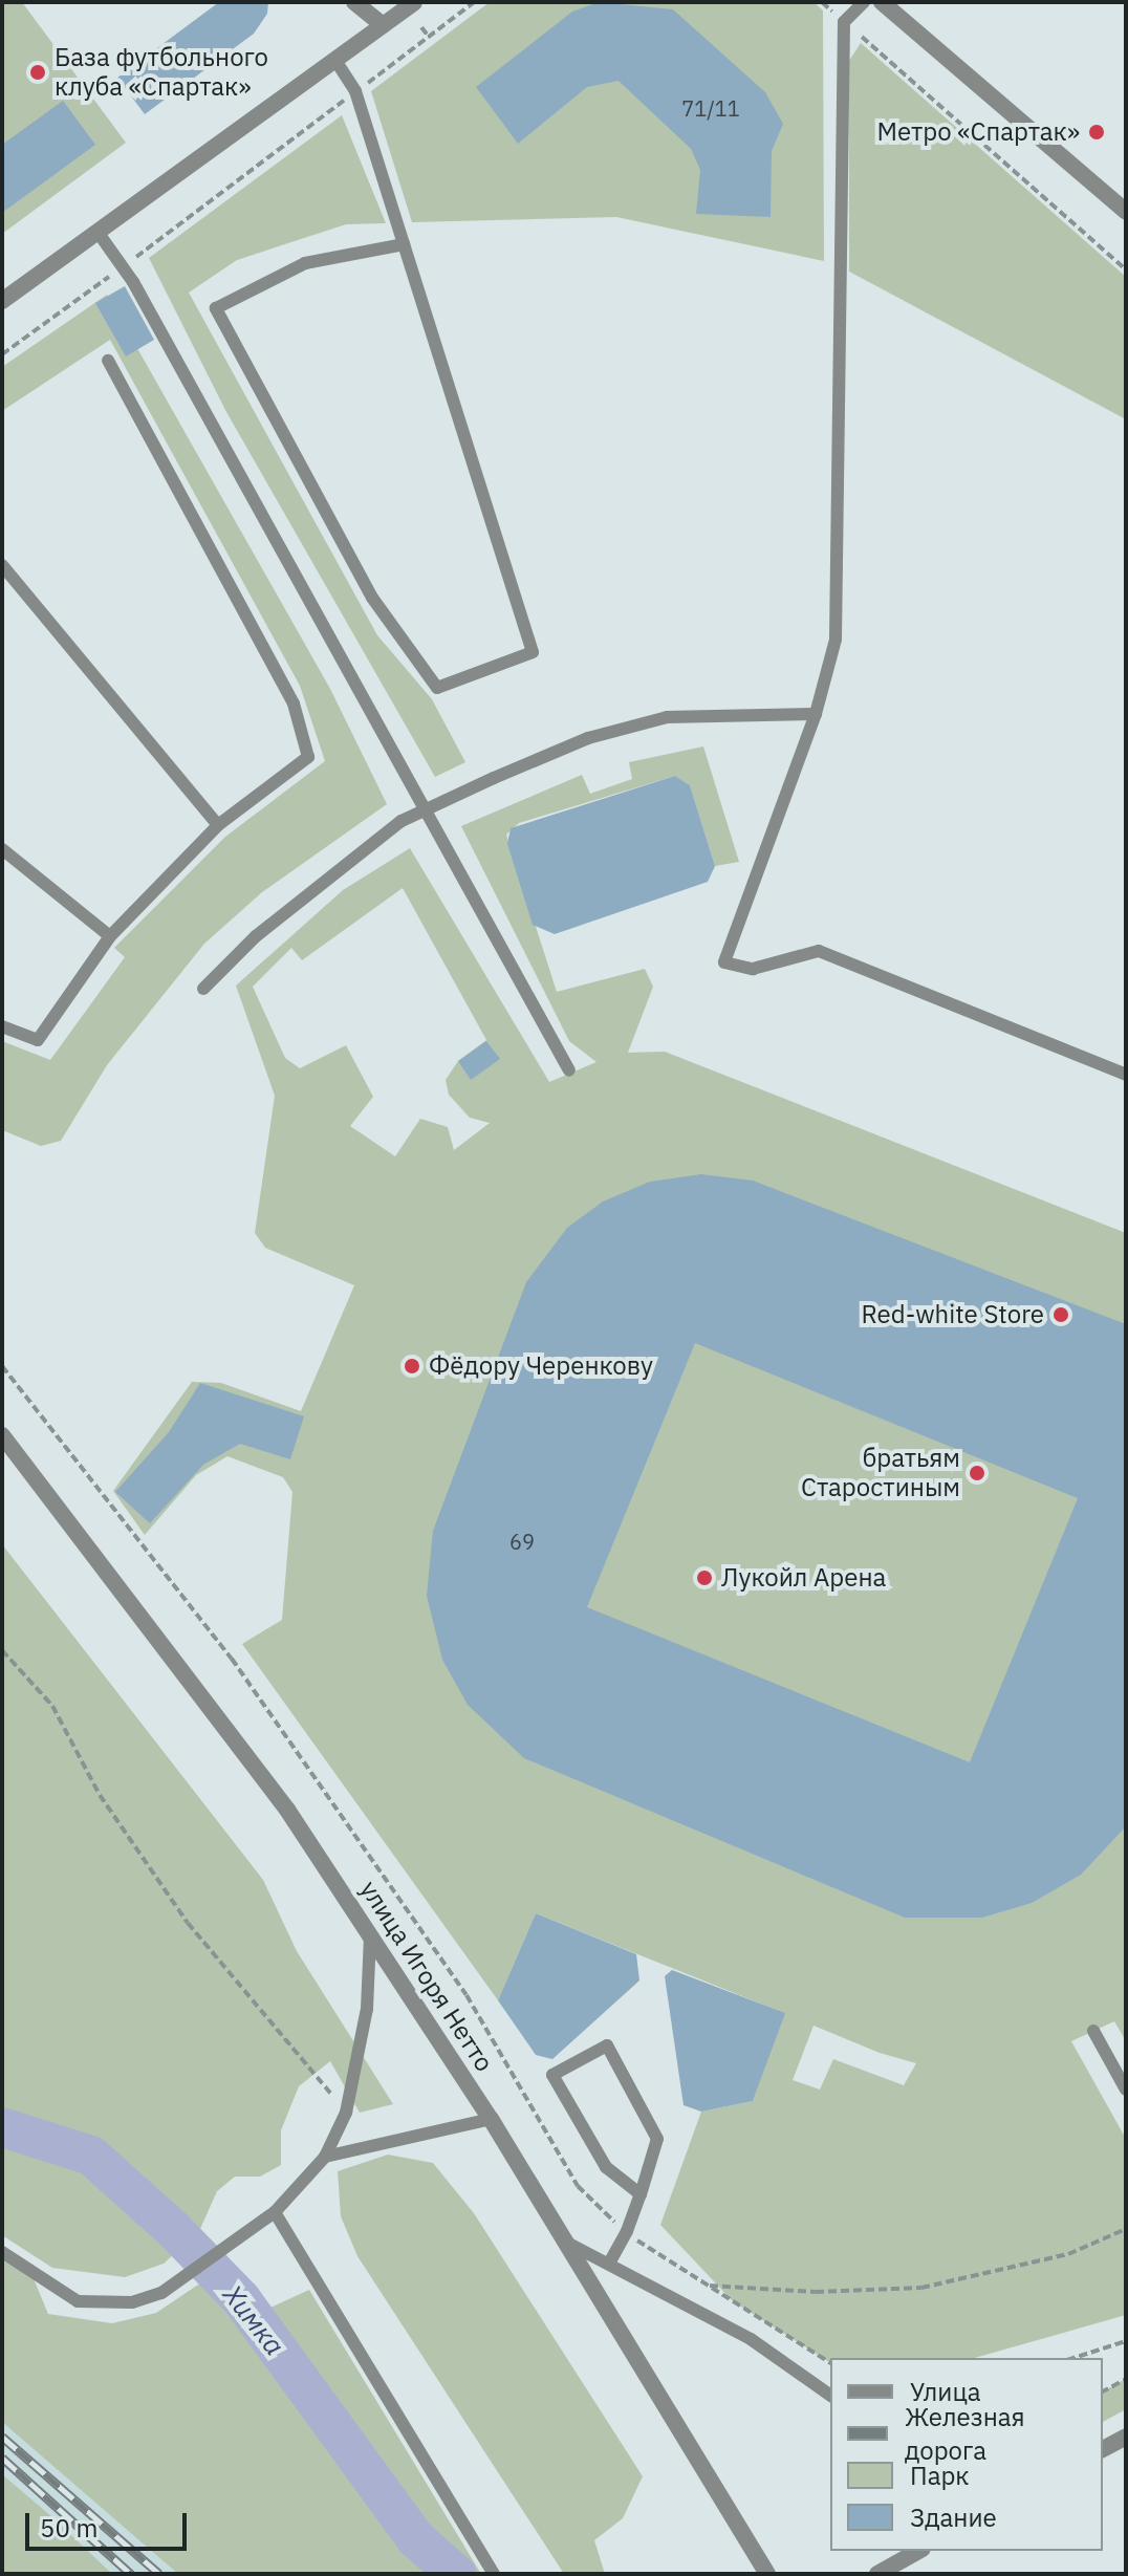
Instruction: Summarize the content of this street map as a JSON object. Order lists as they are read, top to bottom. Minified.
{"streets":{"street":["улица Игоря Нетто"]},"water":["Химка"],"places":["База футбольного клуба «Спартак»","Метро «Спартак»","Red-white Store","Фёдору Черенкову","братьям Старостиным","Лукойл Арена"],"house_numbers":["71/11","69"],"legend":["Улица","Железная дорога","Парк","Здание"],"scale_bar":"50 m"}
